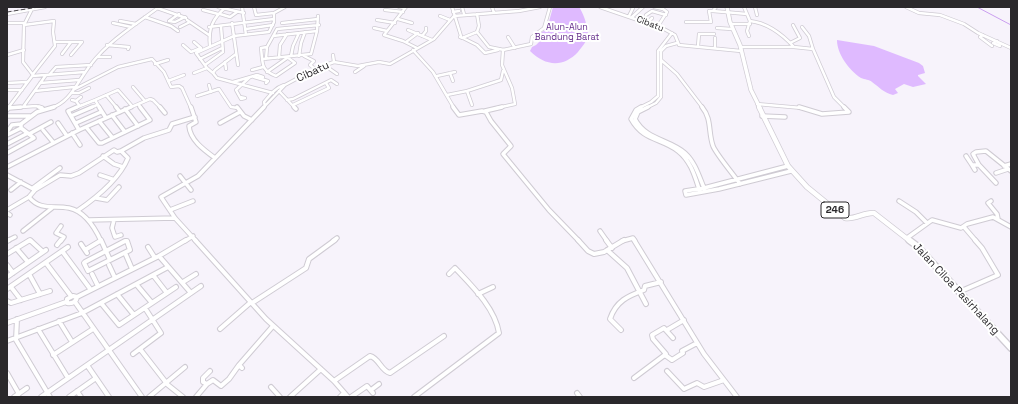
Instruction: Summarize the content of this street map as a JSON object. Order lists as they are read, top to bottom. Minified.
{"streets":{"main road":["246","Jalan Ciloa Pasirhalang"],"street":["Cibatu"]},"parks":["Alun-Alun Bandung Barat"]}
